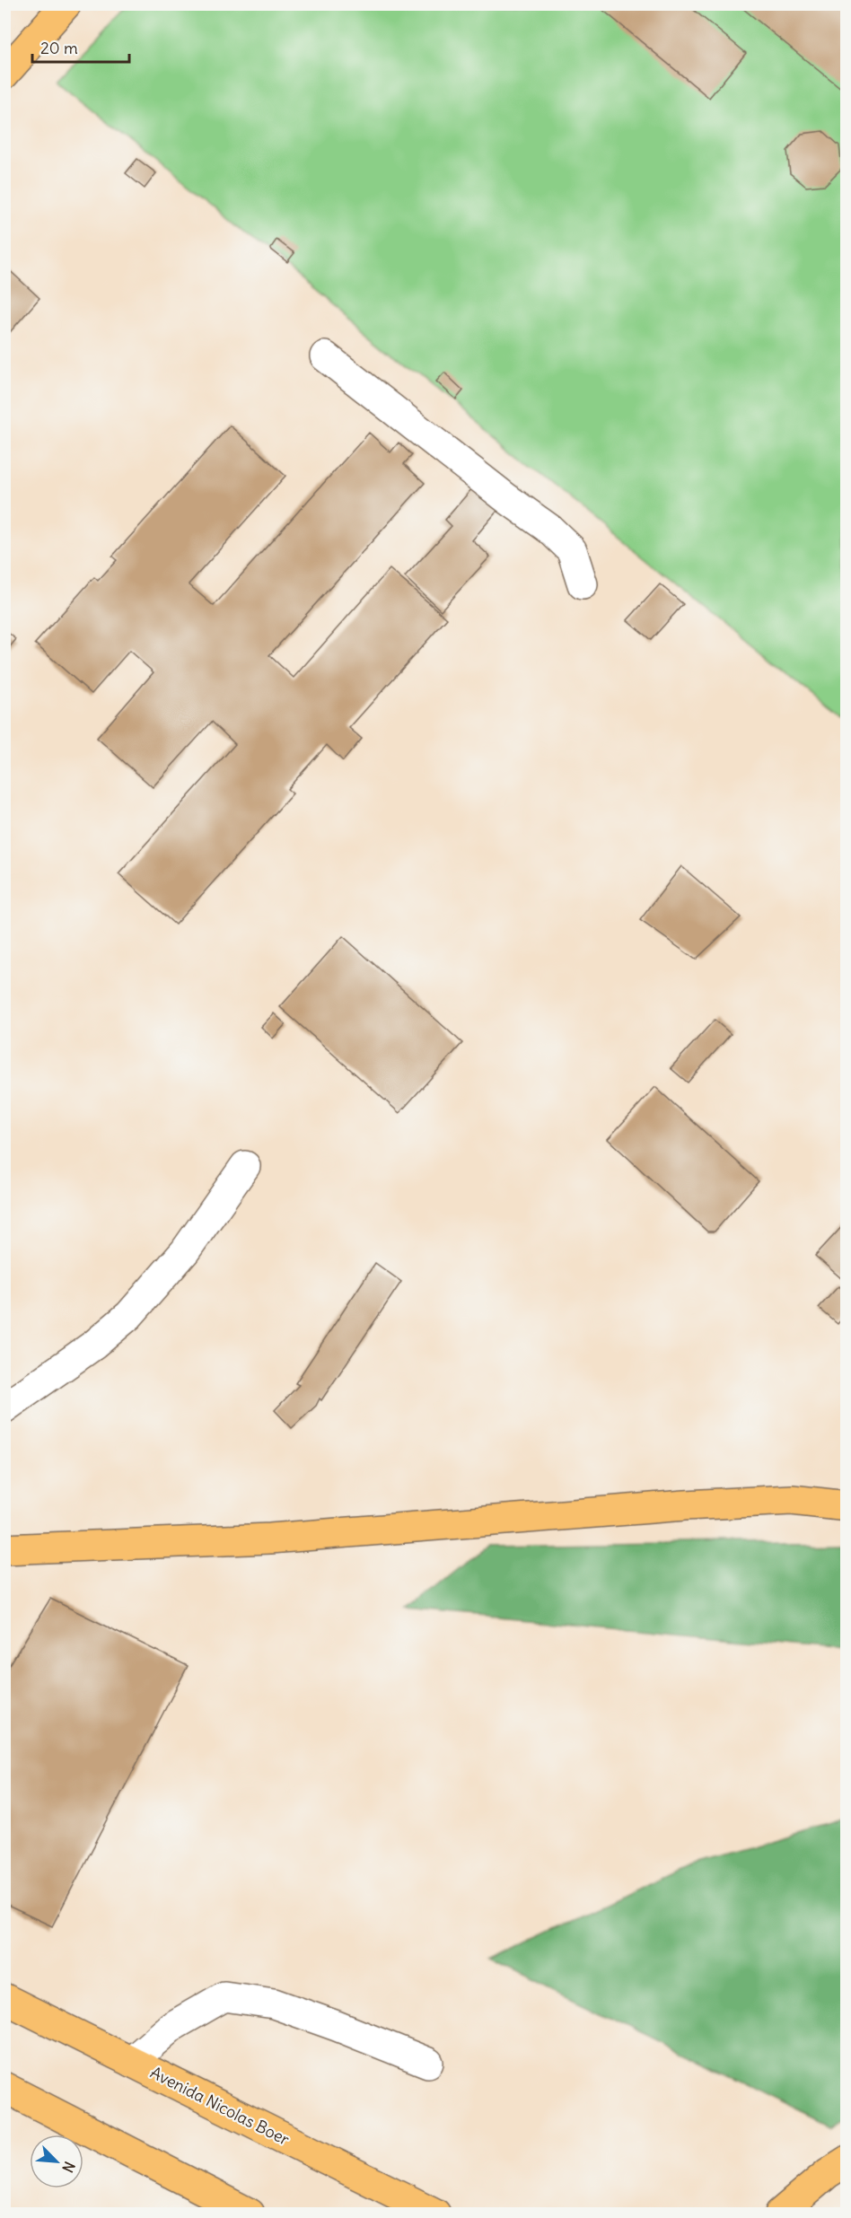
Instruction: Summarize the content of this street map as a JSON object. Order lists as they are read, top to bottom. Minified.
{"streets":{"main road":["Avenida Nicolas Boer"]},"scale_bar":"20 m","north":"bottom right"}
